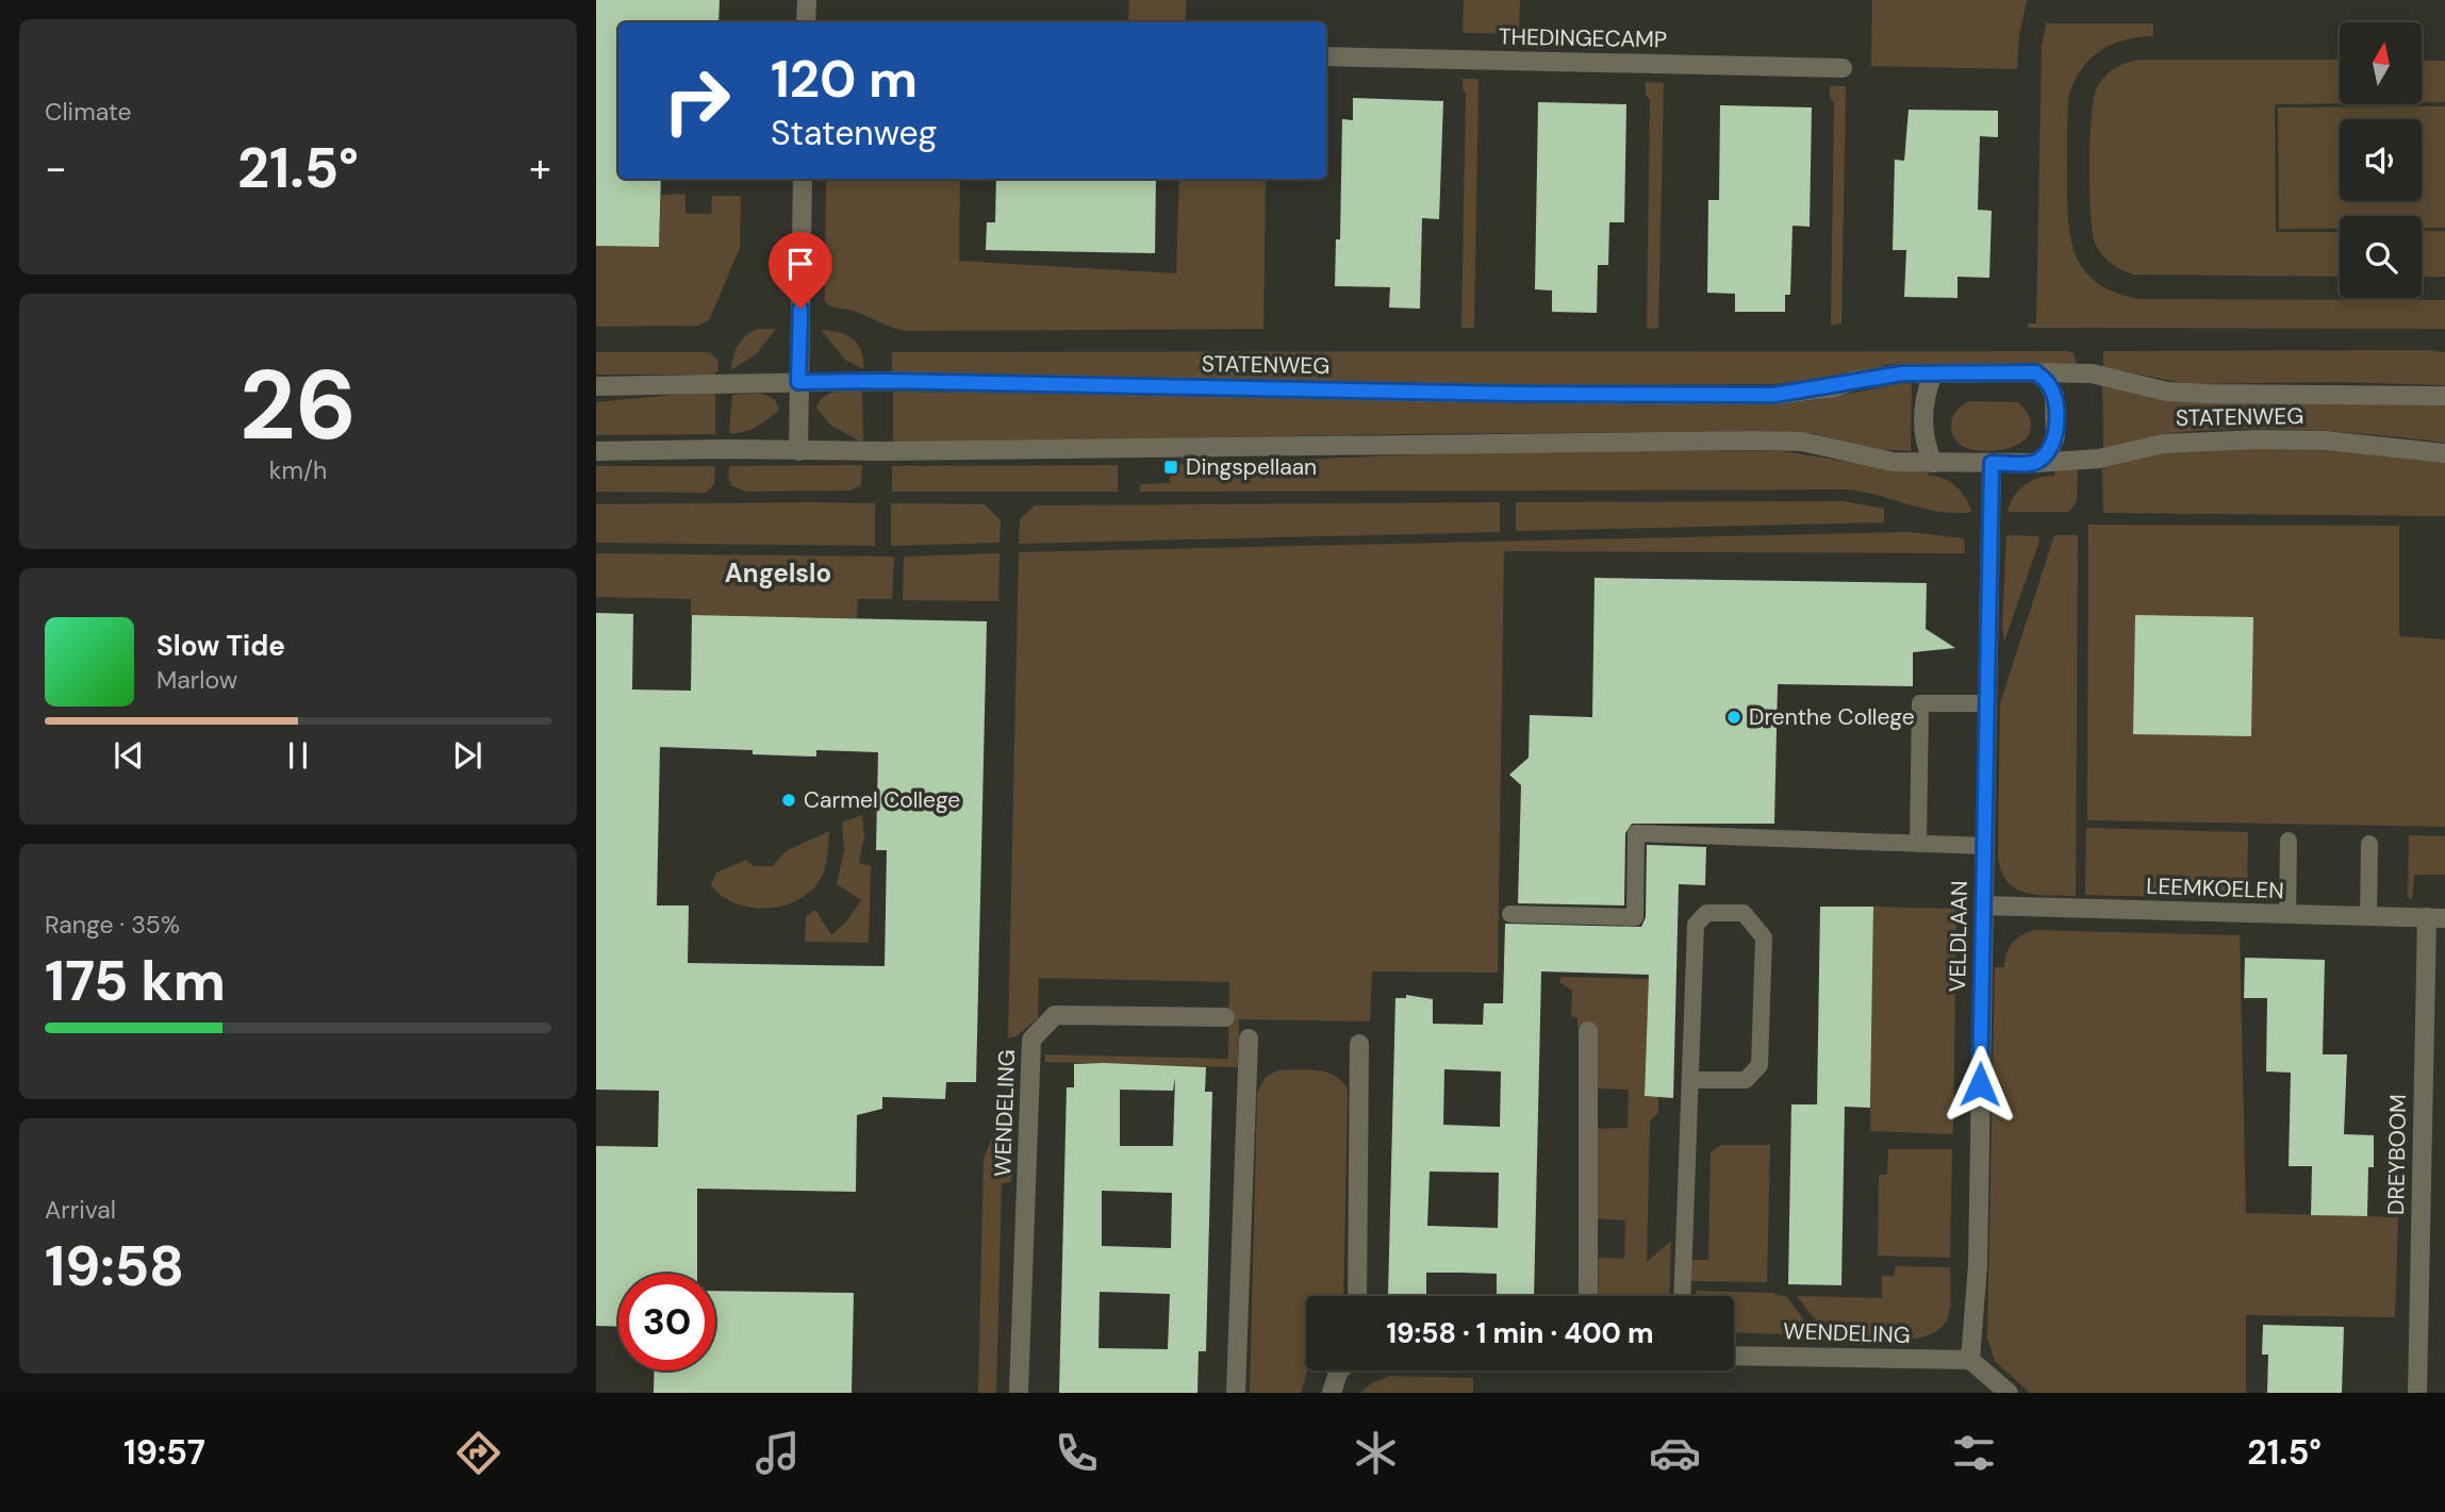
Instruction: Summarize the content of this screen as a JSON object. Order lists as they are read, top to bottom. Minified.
{"streets":{"street":["THEDINGECAMP","STATENWEG","LEEMKOELEN","VELDLAAN","WENDELING","DREYBOOM"]},"crossings":[["STATENWEG","VELDLAAN"],["LEEMKOELEN","VELDLAAN"],["LEEMKOELEN","DREYBOOM"],["VELDLAAN","WENDELING"]],"districts":["Angelslo"],"places":{"transit":["Dingspellaan"],"other":["Drenthe College","Carmel College"]},"north":"top","page":{"tile":["Climate",["26","km/h"],["Range · 35%","175 km"],["Arrival","19:58"]],"turn":["120 m","Statenweg"],"heat":["−","21.5°","+"],"song":["Slow Tide","Marlow"],"limit":"30","trip":"19:58 · 1 min · 400 m","tabs":["19:57","21.5°"]}}
